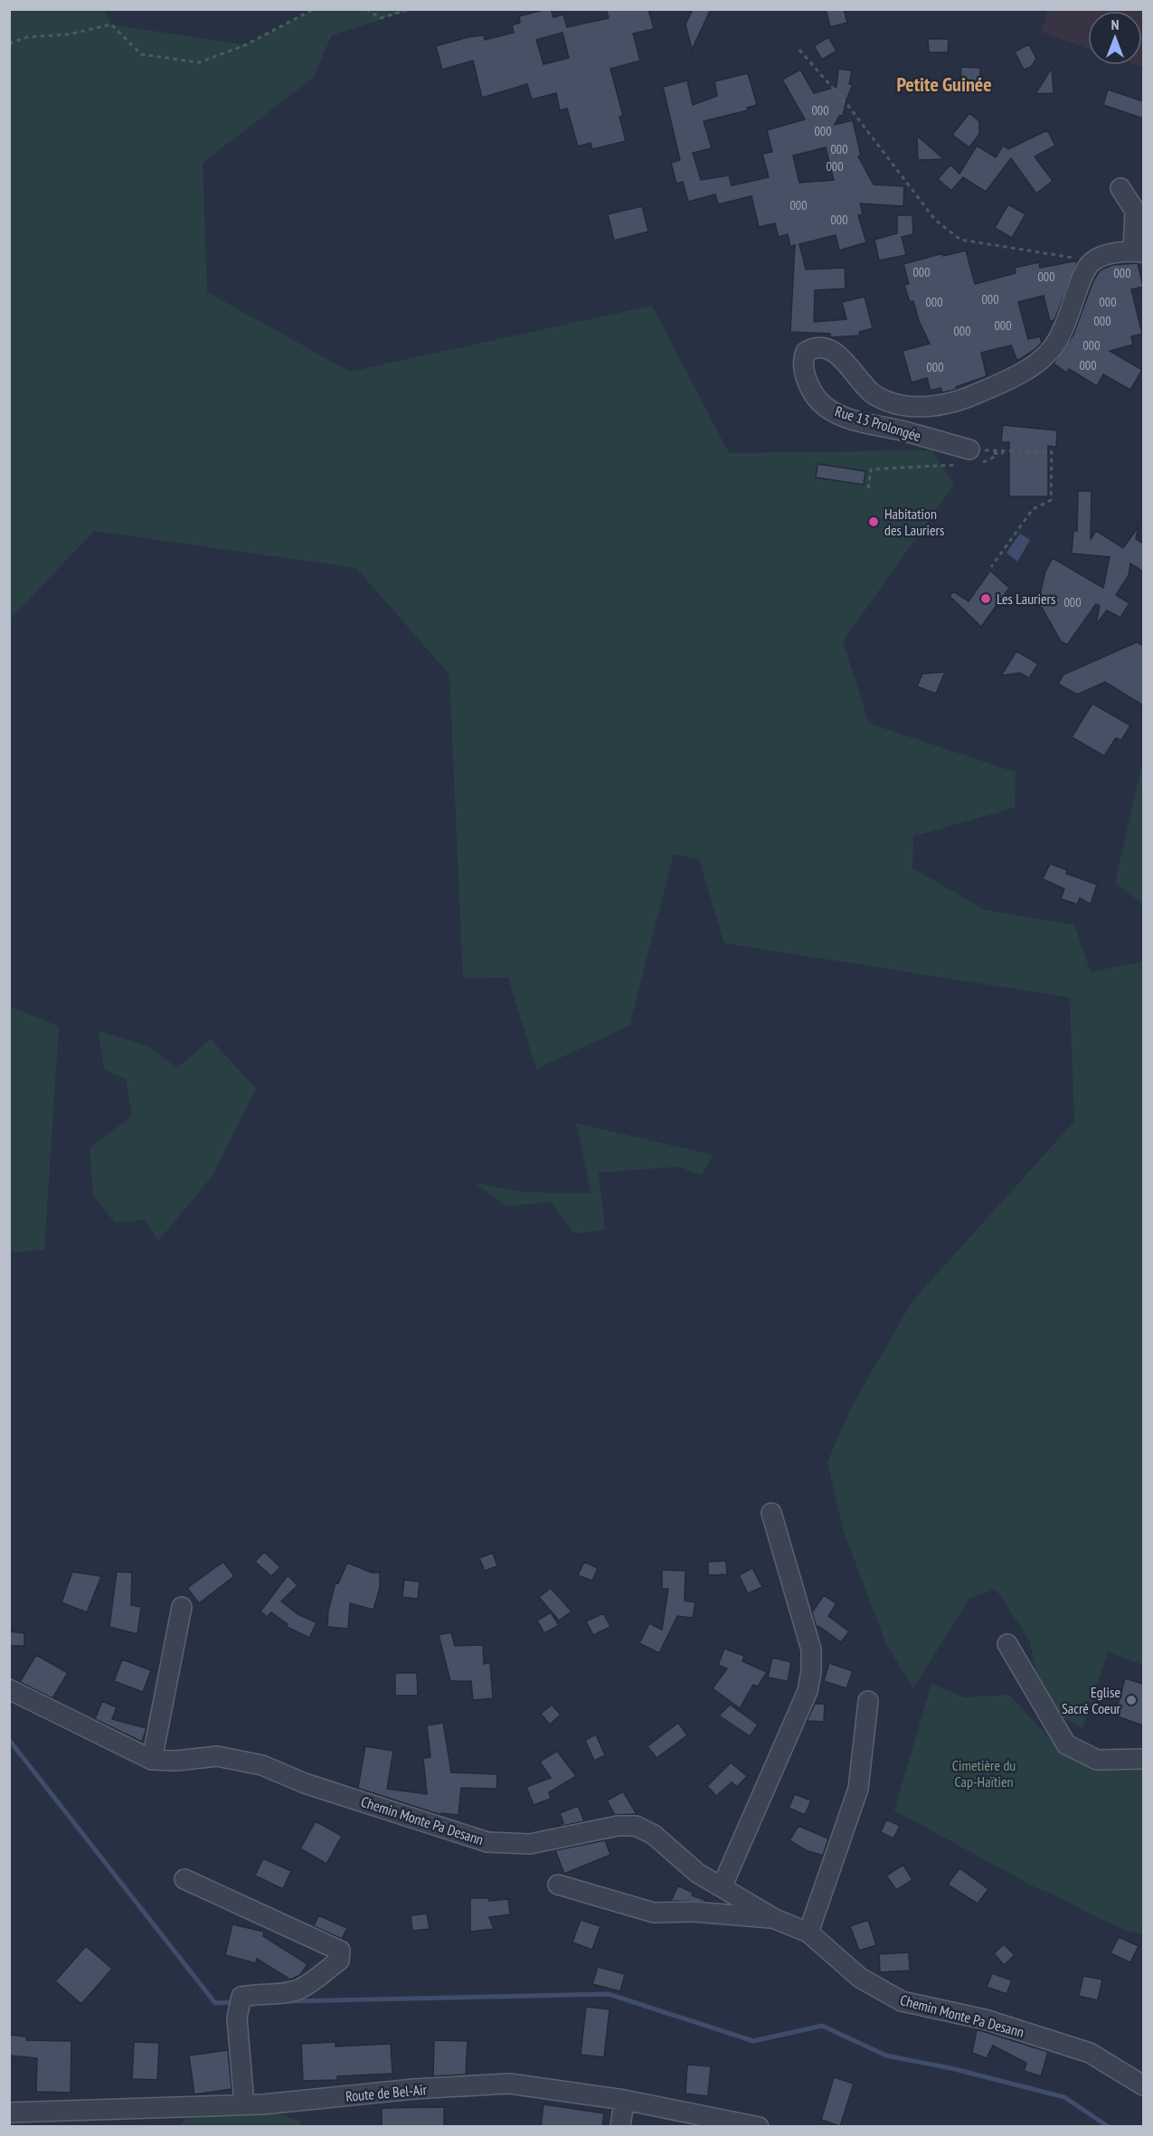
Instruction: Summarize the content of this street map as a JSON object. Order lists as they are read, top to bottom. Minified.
{"streets":{"street":["Rue 13 Prolongée","Chemin Monte Pa Desann","Route de Bel-Air"]},"districts":["Petite Guinée"],"parks":["Cimetière du Cap-Haïtien"],"places":["Habitation des Lauriers","Les Lauriers","Eglise Sacré Coeur"],"house_numbers":["000","000","000","000","000","000","000","000","000","000","000","000","000","000","000","000","000","000","000"],"north":"top"}
